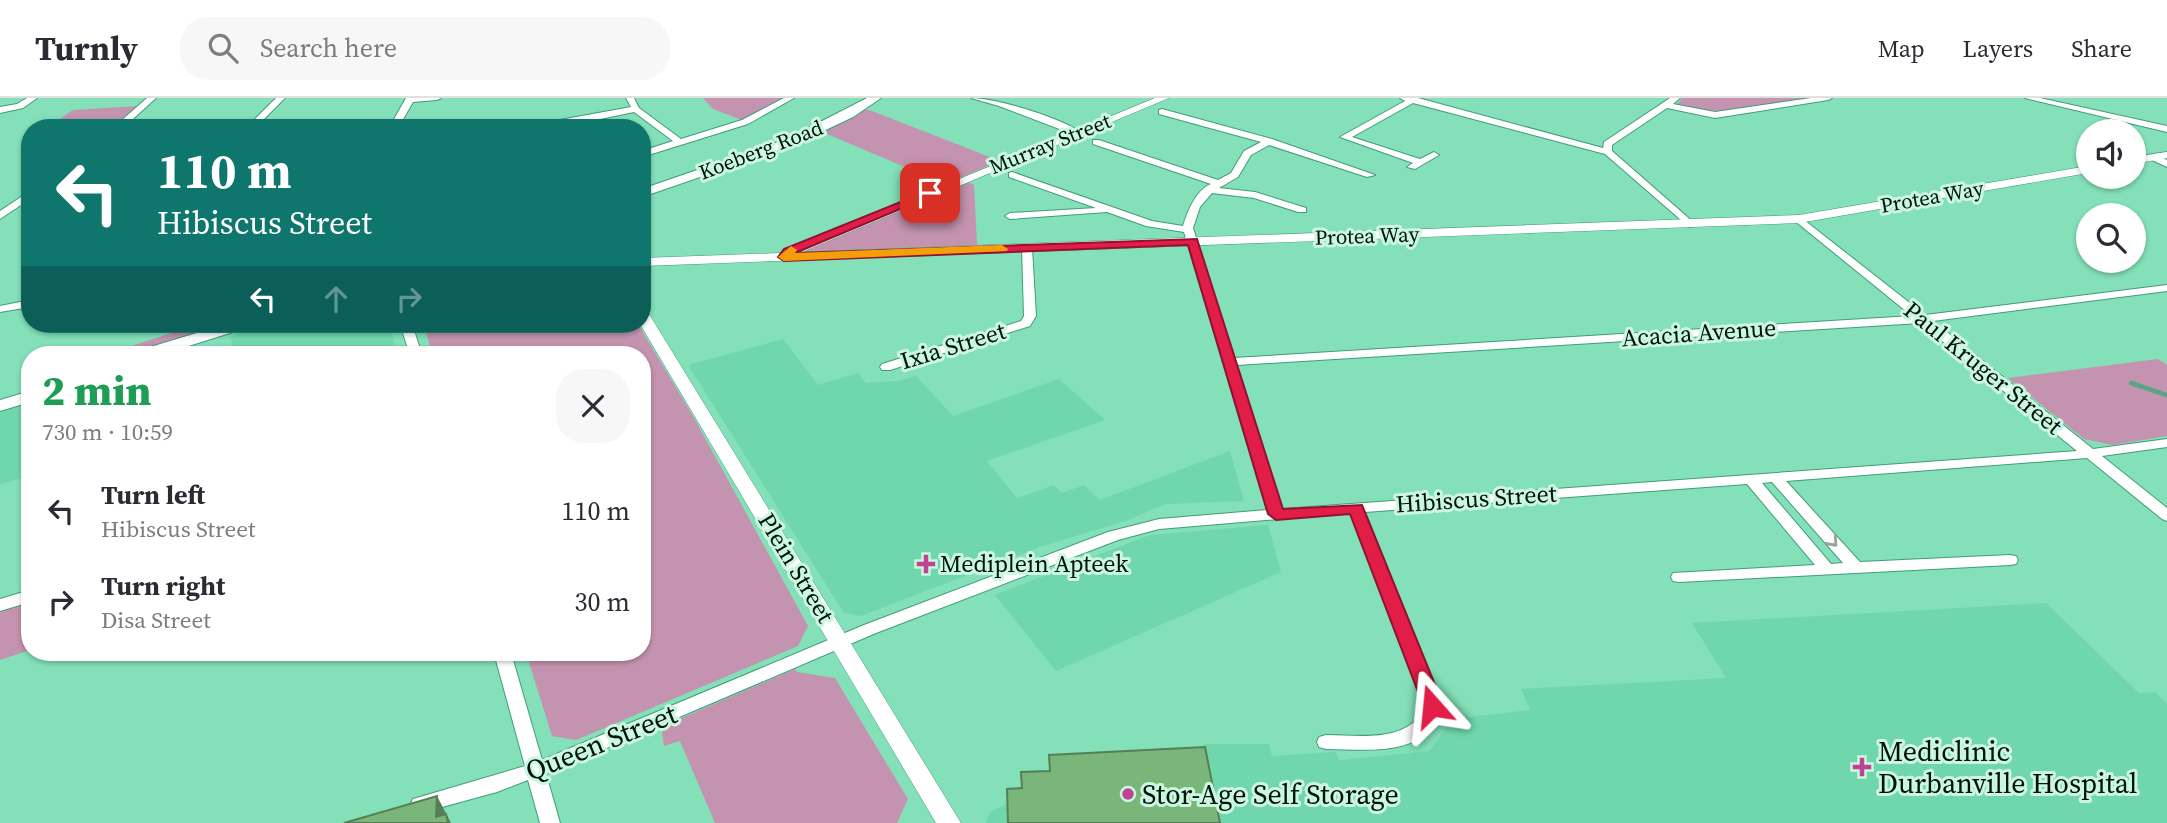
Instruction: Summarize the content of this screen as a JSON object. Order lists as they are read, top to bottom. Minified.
{"streets":{"main road":["Koeberg Road"],"street":["Murray Street","Protea Way","Acacia Avenue","Ixia Street","Paul Kruger Street","Hibiscus Street","Plein Street","Queen Street"]},"crossings":[["Murray Street","Protea Way"],["Protea Way","Ixia Street"],["Protea Way","Paul Kruger Street"],["Acacia Avenue","Paul Kruger Street"],["Paul Kruger Street","Hibiscus Street"],["Hibiscus Street","Plein Street"],["Hibiscus Street","Queen Street"],["Plein Street","Queen Street"]],"places":{"health":["Mediplein Apteek","Mediclinic Durbanville Hospital"],"other":["Stor-Age Self Storage"]},"page":{"header":"Turnly","search":"Search here","nav":["Map","Layers","Share"],"turn":["110 m","Hibiscus Street"],"heading":["2 min","730 m · 10:59"],"list":[{"name":"Turn left","note":"Hibiscus Street","value":"110 m"},{"name":"Turn right","note":"Disa Street","value":"30 m"}]}}
